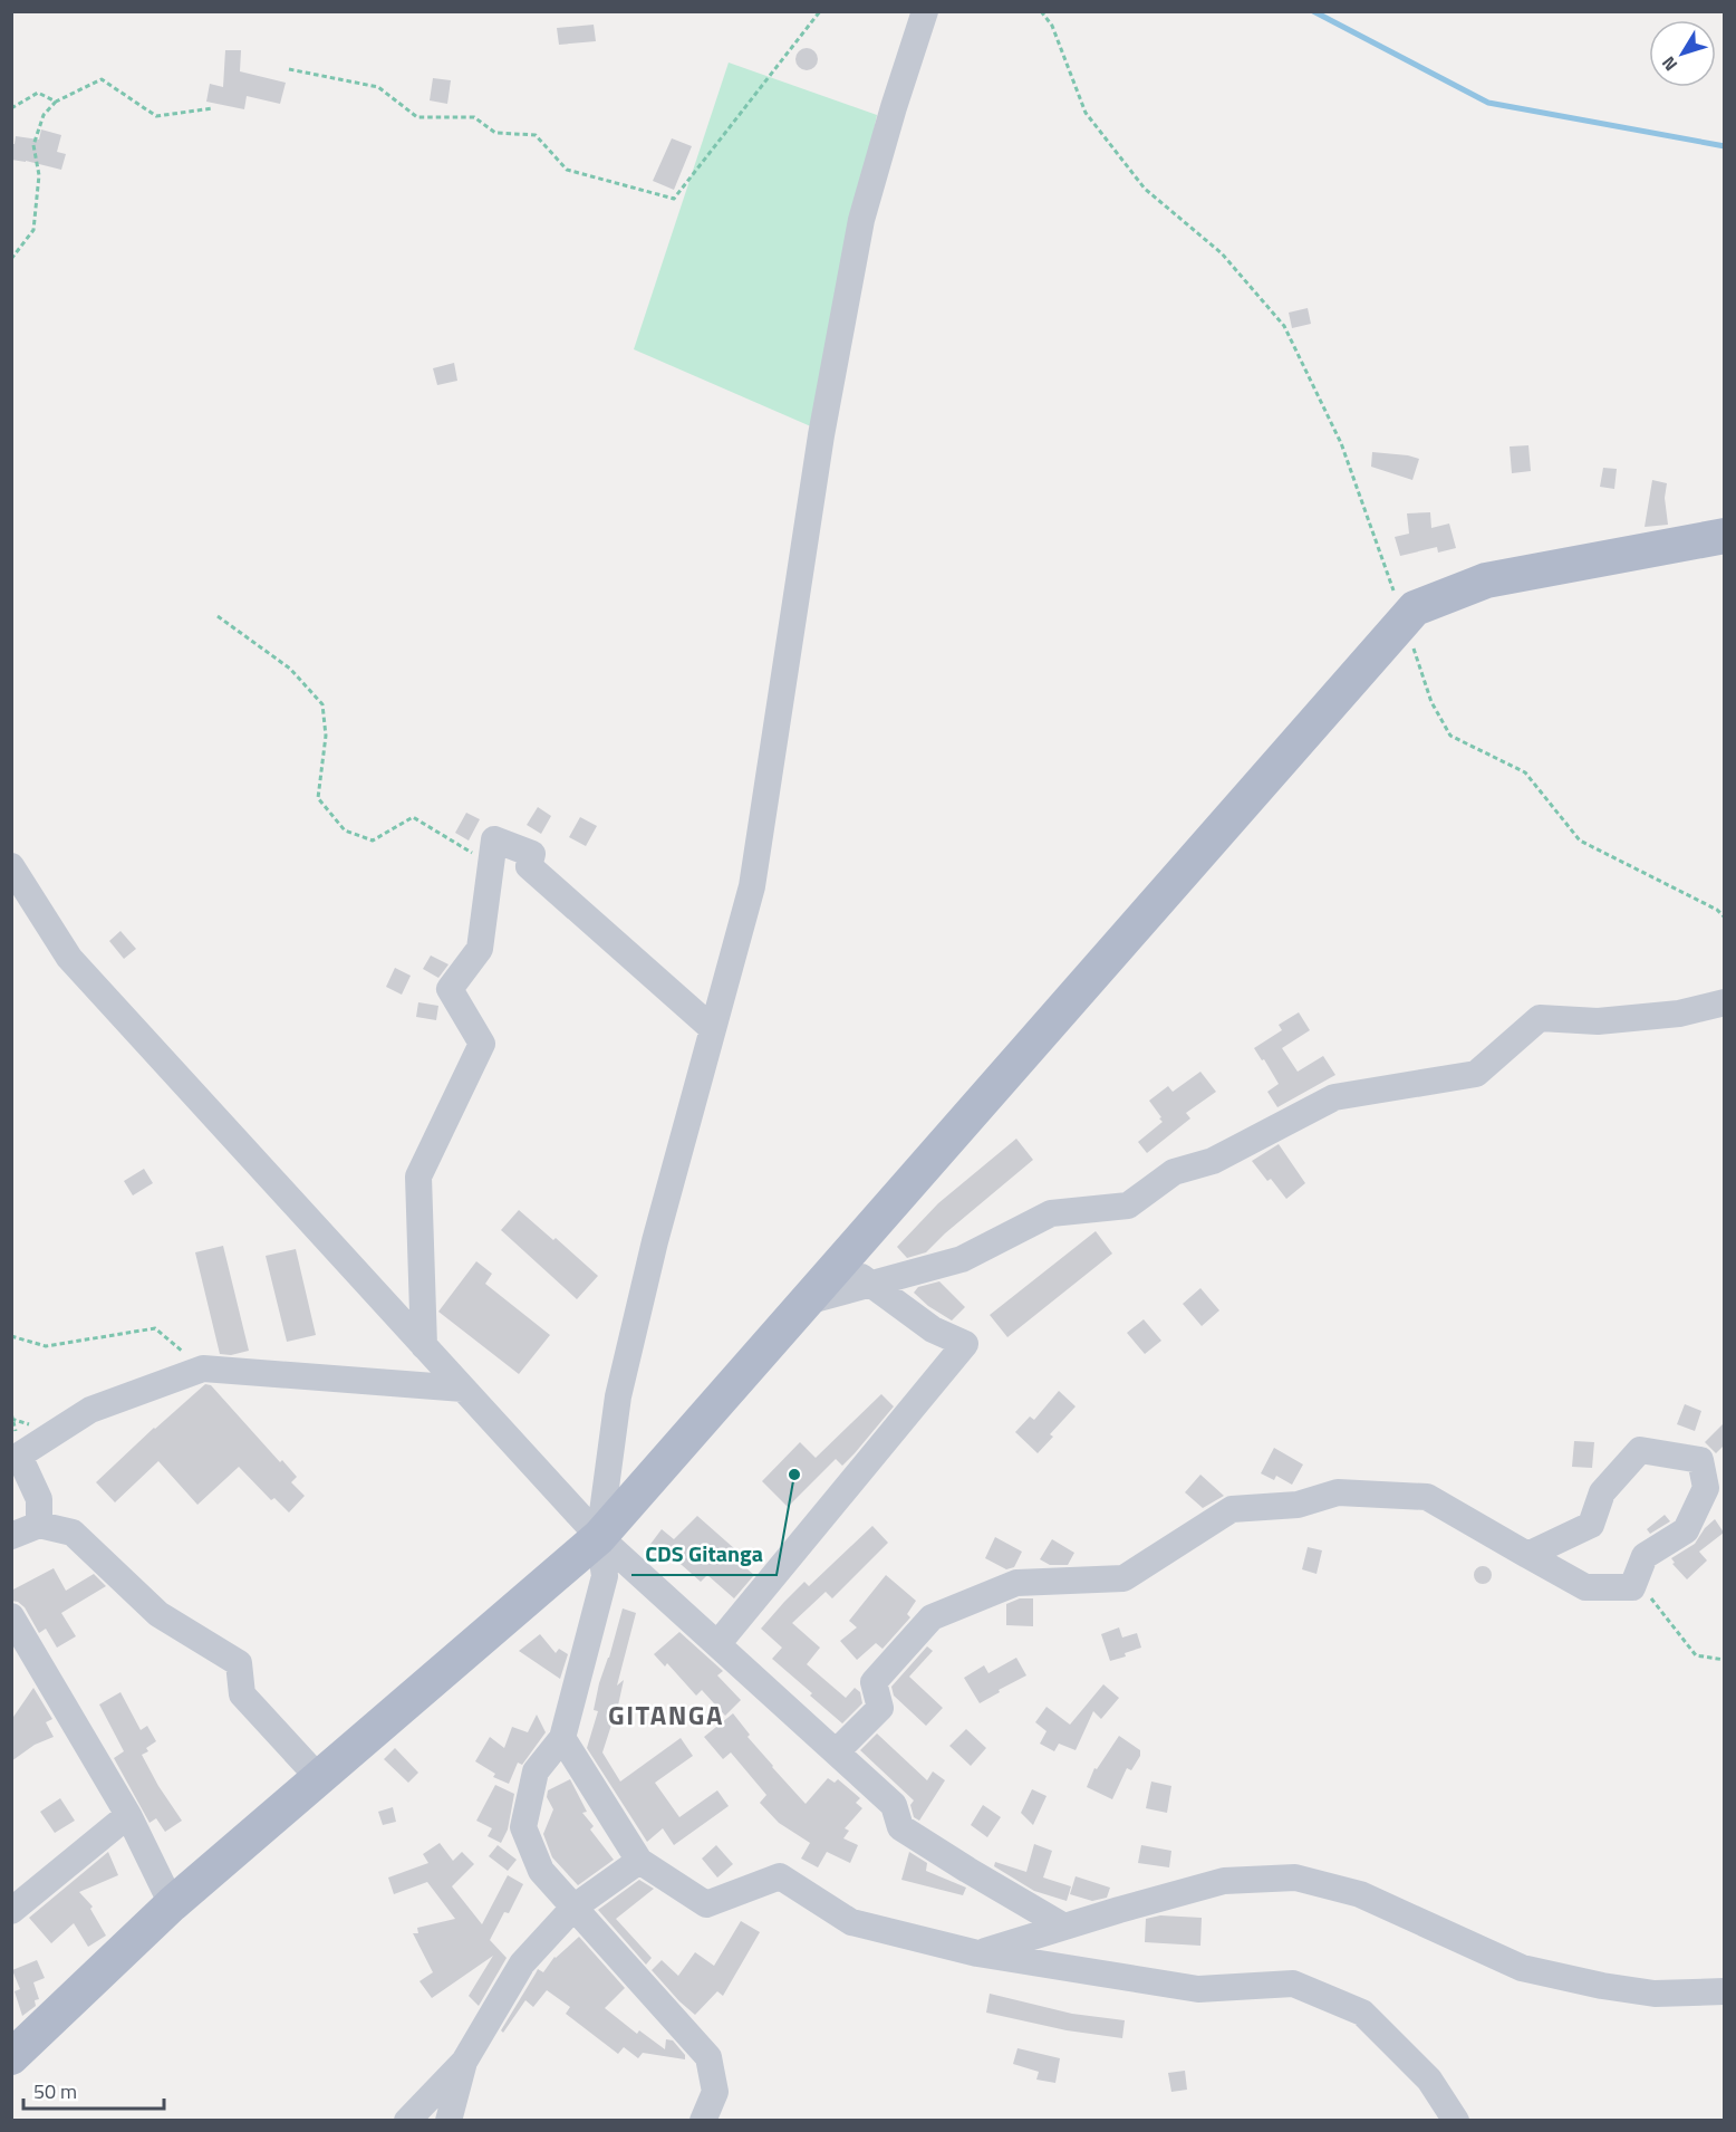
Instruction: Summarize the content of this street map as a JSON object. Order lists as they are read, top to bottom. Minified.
{"districts":["GITANGA"],"places":["CDS Gitanga"],"scale_bar":"50 m","north":"bottom left"}
